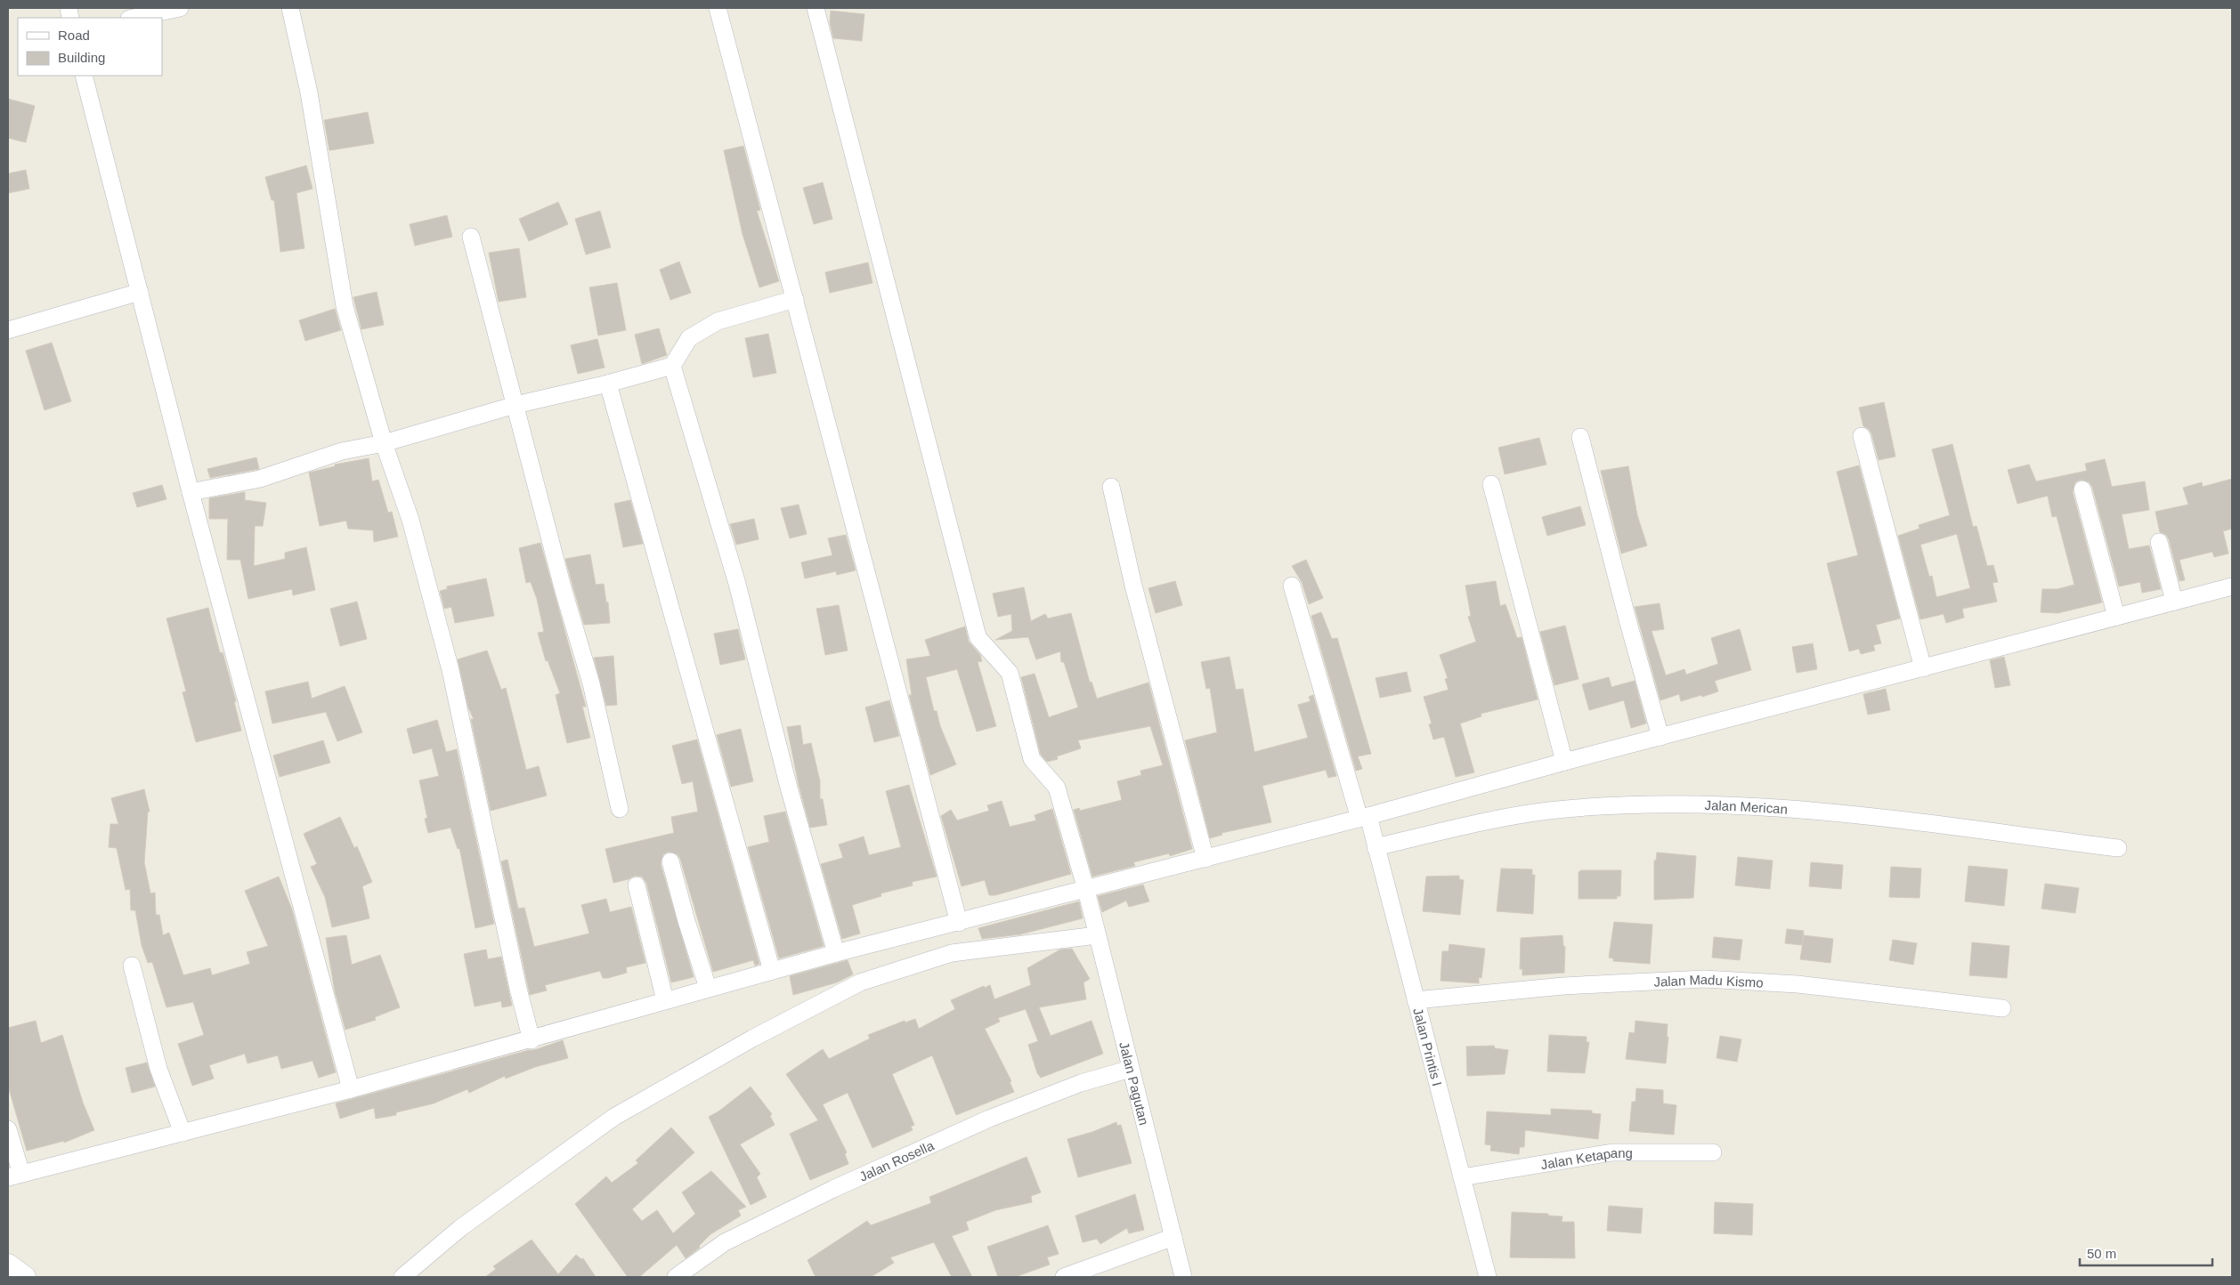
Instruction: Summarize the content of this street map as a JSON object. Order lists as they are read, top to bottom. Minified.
{"streets":{"street":["Jalan Merican","Jalan Madu Kismo","Jalan Printis I","Jalan Pagutan","Jalan Ketapang","Jalan Rosella"]},"crossings":[["Jalan Merican","Jalan Printis I"],["Jalan Madu Kismo","Jalan Printis I"],["Jalan Printis I","Jalan Ketapang"],["Jalan Pagutan","Jalan Rosella"]],"legend":["Road","Building"],"scale_bar":"50 m"}
